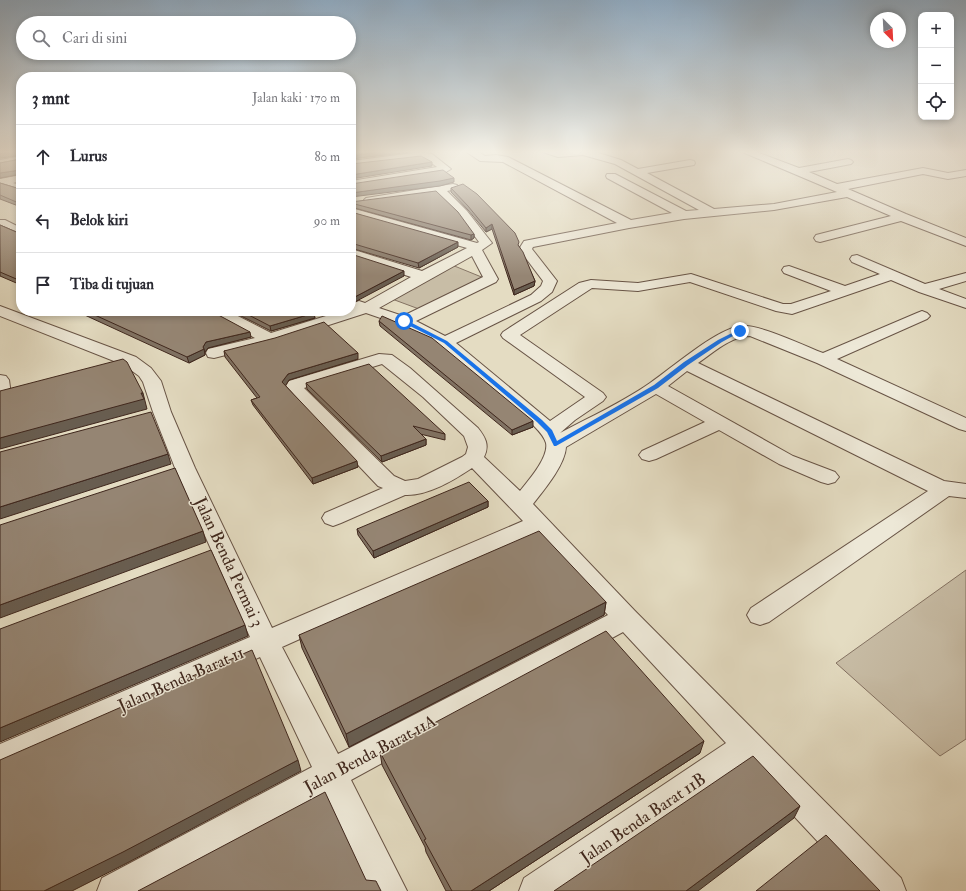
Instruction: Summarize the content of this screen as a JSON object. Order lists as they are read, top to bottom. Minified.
{"streets":{"street":["Jalan Benda Permai 3","Jalan Benda Barat 11","Jalan Benda Barat 11A","Jalan Benda Barat 11B"]},"crossings":[["Jalan Benda Permai 3","Jalan Benda Barat 11"],["Jalan Benda Permai 3","Jalan Benda Barat 11A"]],"north":"bottom right","page":{"map_buttons":["+","−"],"search":"Cari di sini","heading":["3 mnt","Jalan kaki · 170 m"],"list":[["Lurus","80 m"],["Belok kiri","90 m"],"Tiba di tujuan"]}}
